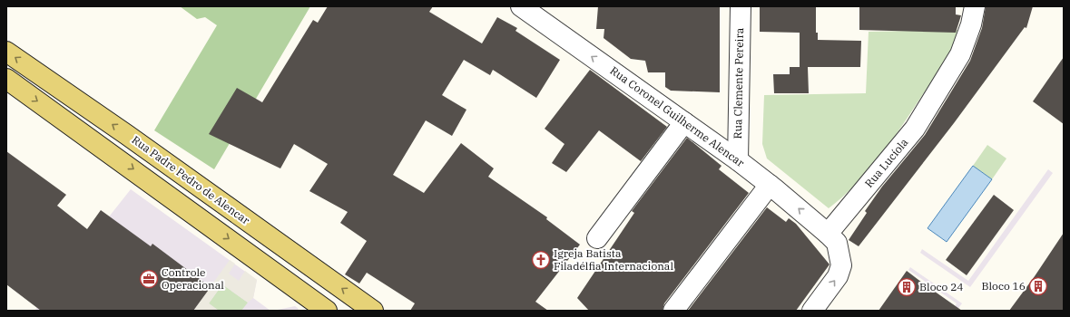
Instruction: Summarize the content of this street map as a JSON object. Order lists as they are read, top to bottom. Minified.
{"streets":{"main road":["Rua Padre Pedro de Alencar"],"street":["Rua Clemente Pereira","Rua Coronel Guilherme Alencar","Rua Lucíola"]},"crossings":[["Rua Clemente Pereira","Rua Coronel Guilherme Alencar"],["Rua Coronel Guilherme Alencar","Rua Lucíola"]],"one_way":["Rua Coronel Guilherme Alencar"],"places":{"church":["Igreja Batista Filadélfia Internacional"],"office":["Controle Operacional"],"building":["Bloco 16","Bloco 24"]}}
